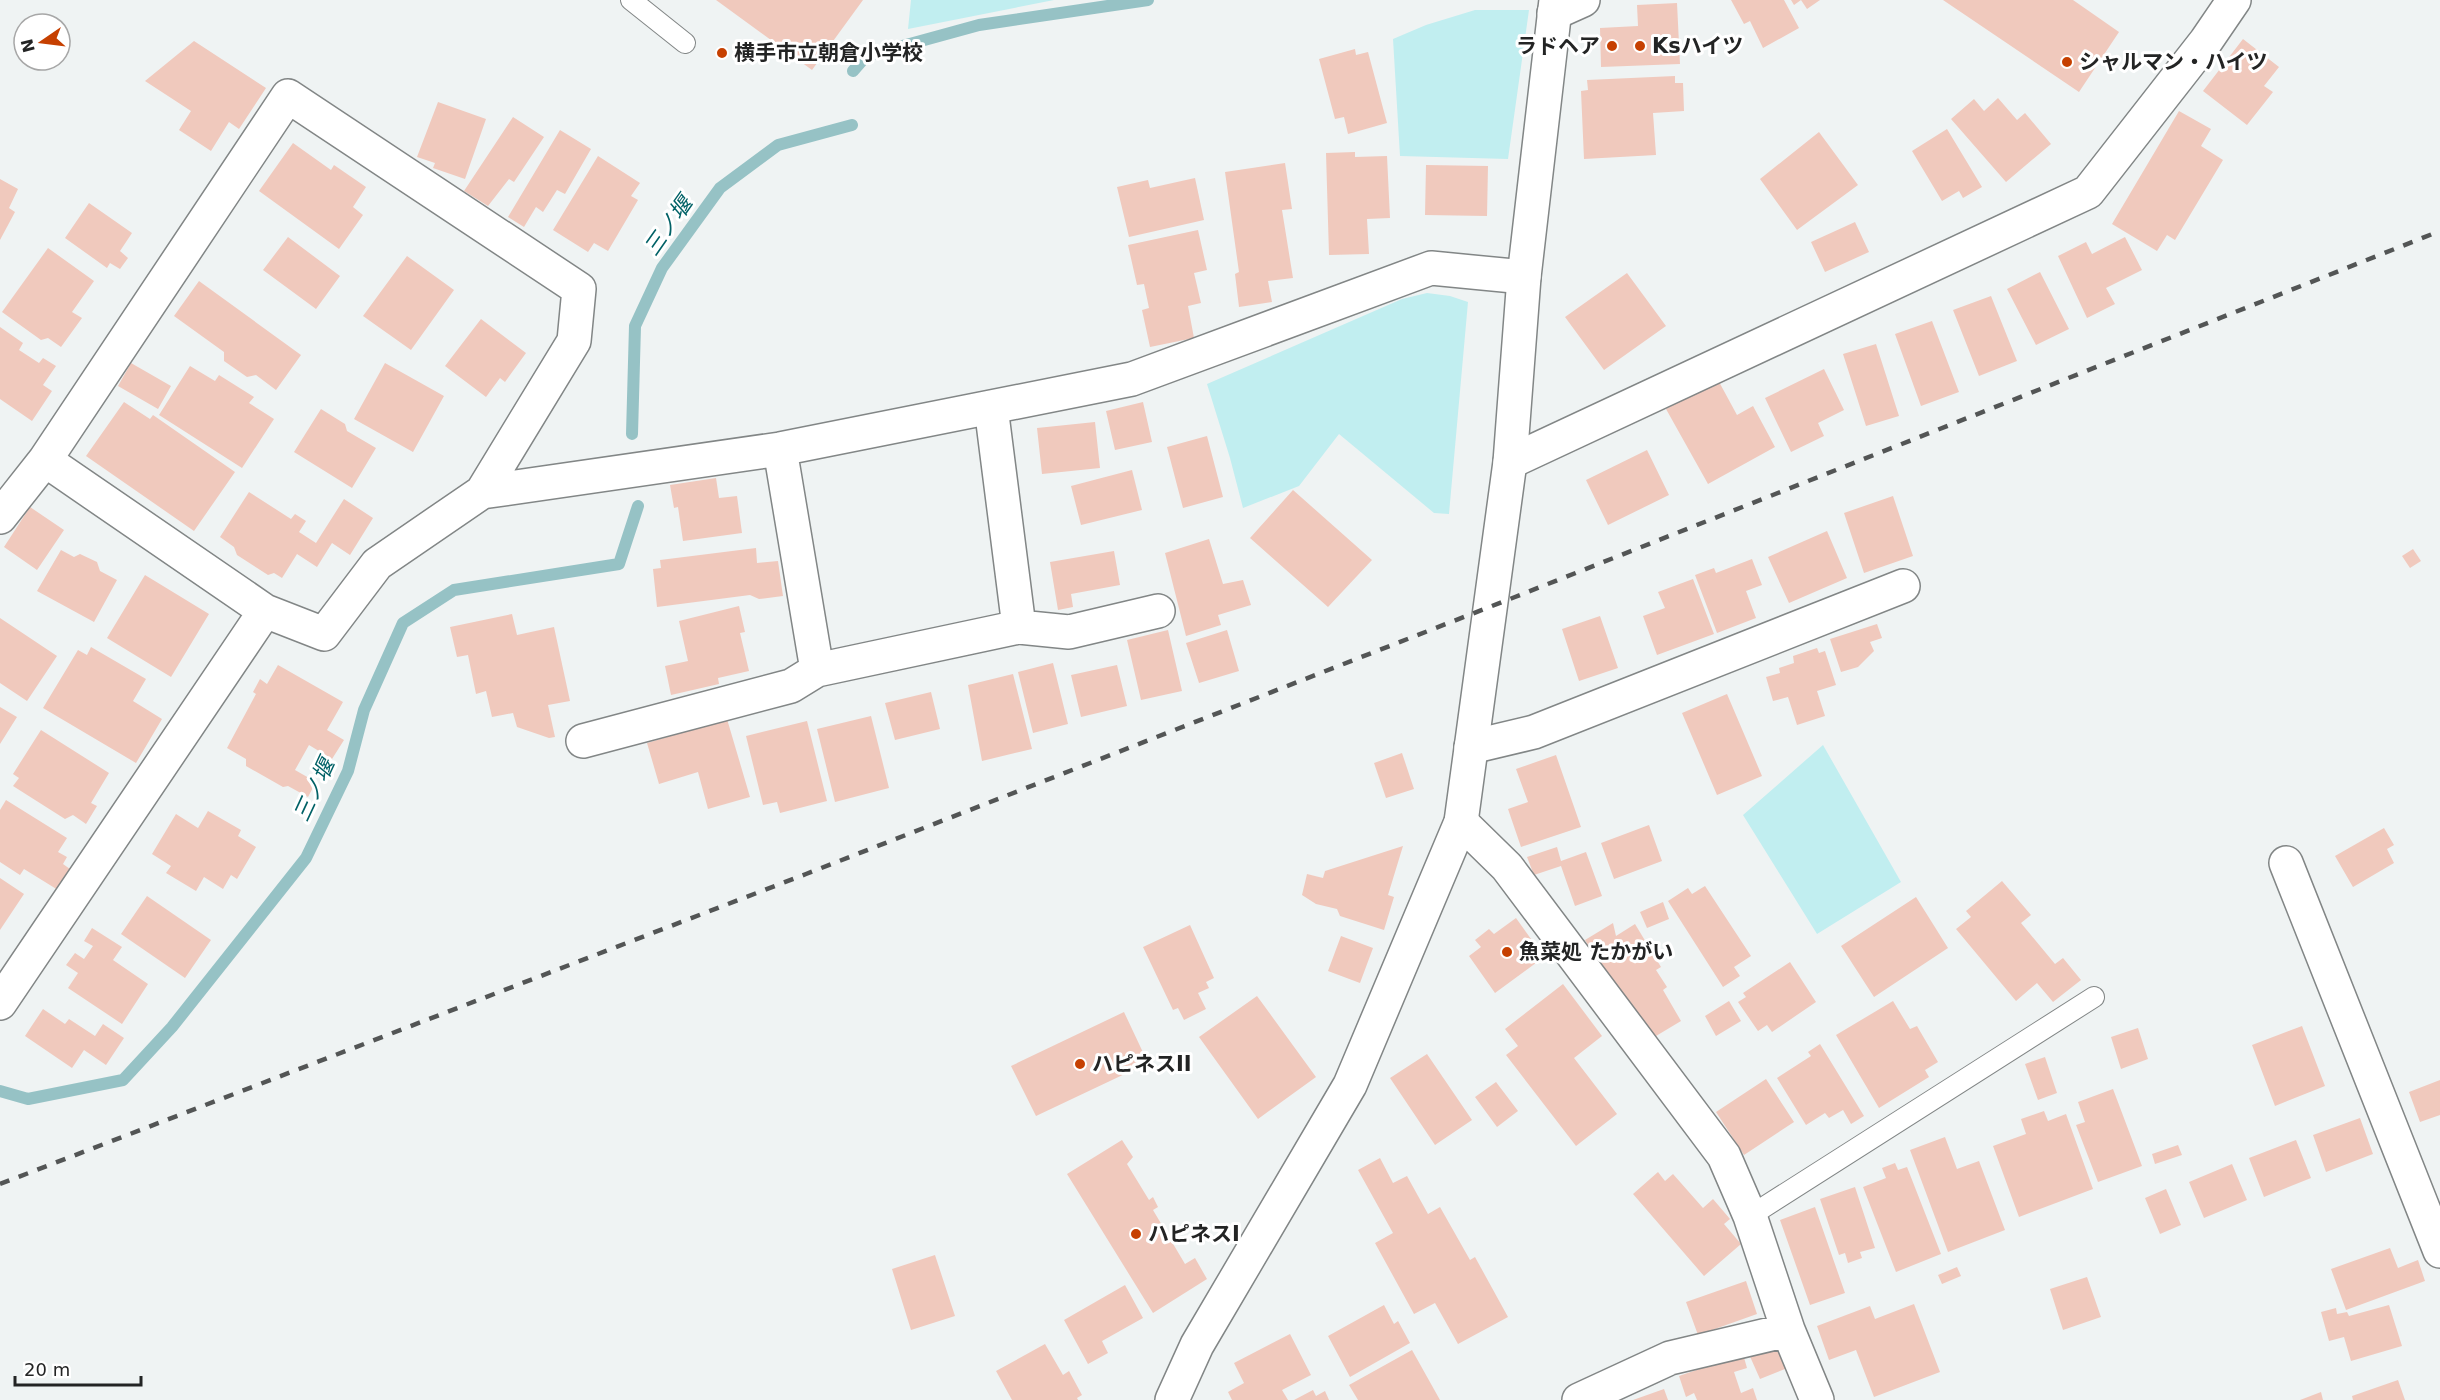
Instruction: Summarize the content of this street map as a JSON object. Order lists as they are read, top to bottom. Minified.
{"water":["三ノ堰"],"places":["ラドヘア","Ksハイツ","横手市立朝倉小学校","シャルマン・ハイツ","魚菜処 たかがい","ハピネスII","ハピネスI"],"scale_bar":"20 m","north":"left"}
